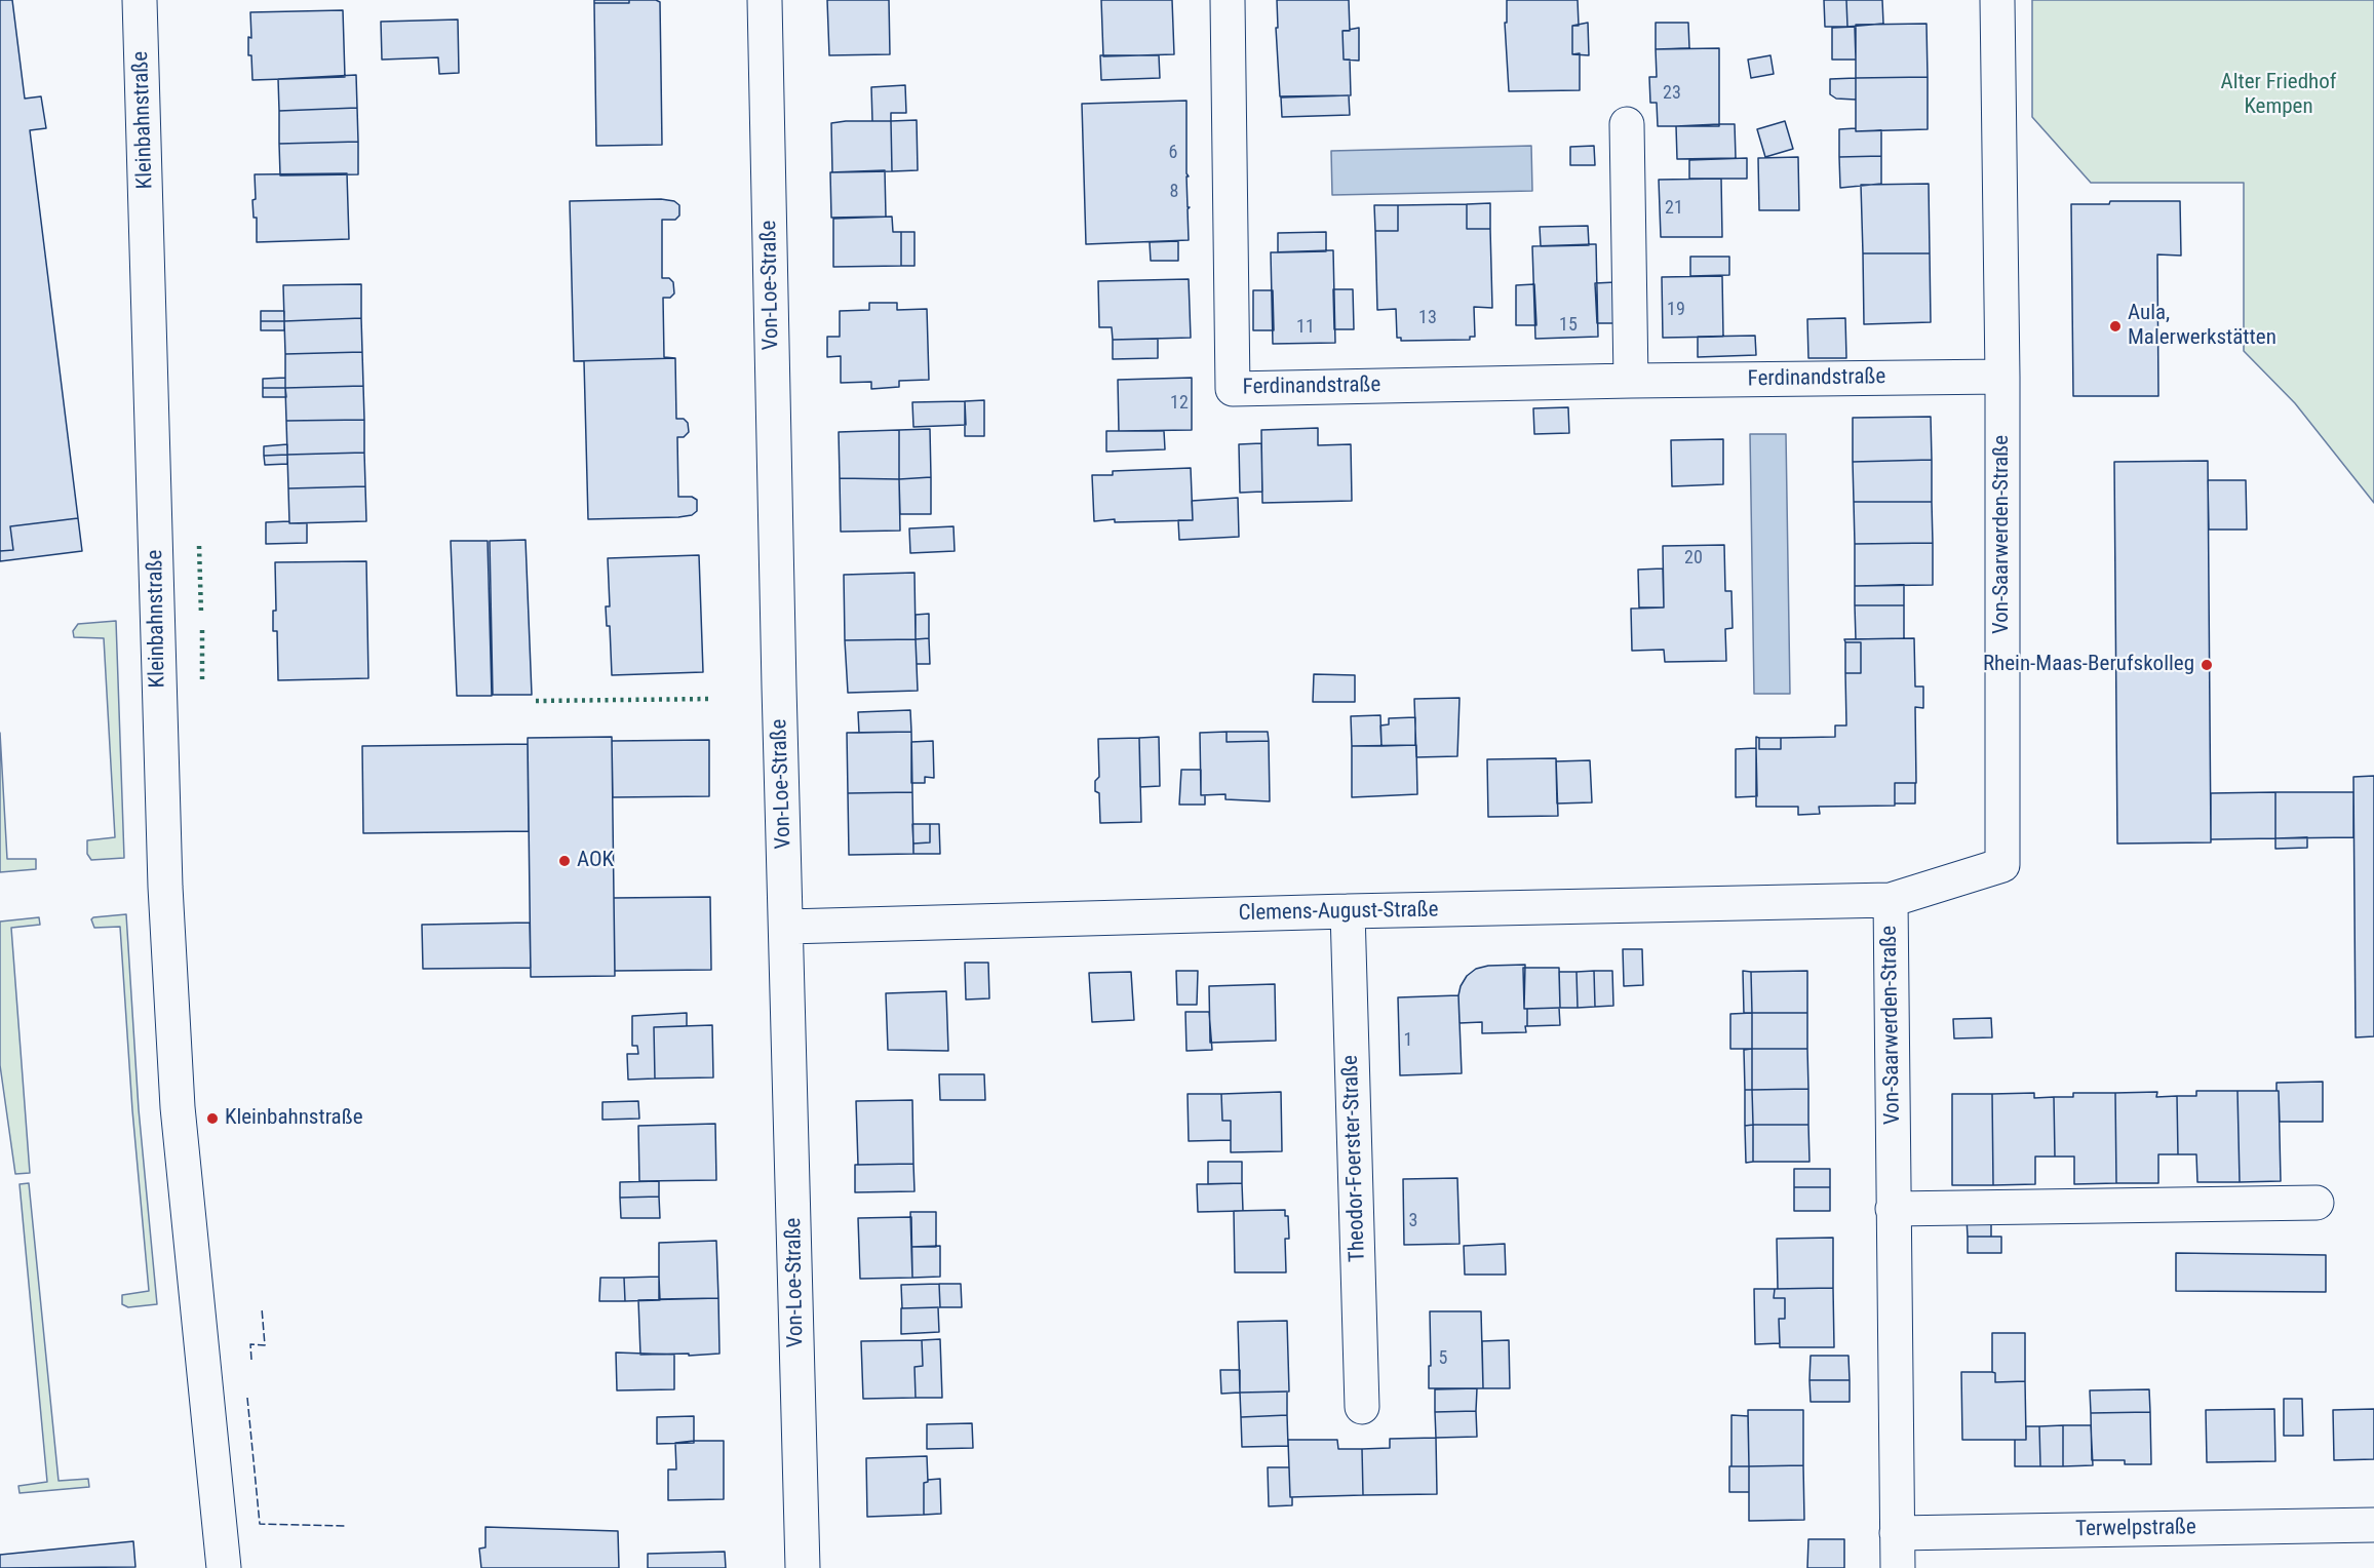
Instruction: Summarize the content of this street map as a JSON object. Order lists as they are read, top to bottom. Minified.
{"streets":{"street":["Kleinbahnstraße","Von-Loe-Straße","Ferdinandstraße","Von-Saarwerden-Straße","Clemens-August-Straße","Theodor-Foerster-Straße","Terwelpstraße"]},"crossings":[["Von-Loe-Straße","Clemens-August-Straße"],["Ferdinandstraße","Von-Saarwerden-Straße"],["Von-Saarwerden-Straße","Clemens-August-Straße"],["Von-Saarwerden-Straße","Terwelpstraße"],["Clemens-August-Straße","Theodor-Foerster-Straße"]],"parks":["Alter Friedhof Kempen"],"places":["Aula, Malerwerkstätten","Rhein-Maas-Berufskolleg","AOK","Kleinbahnstraße"],"house_numbers":["23","6","8","21","19","13","15","11","12","20","1","3","5"]}
